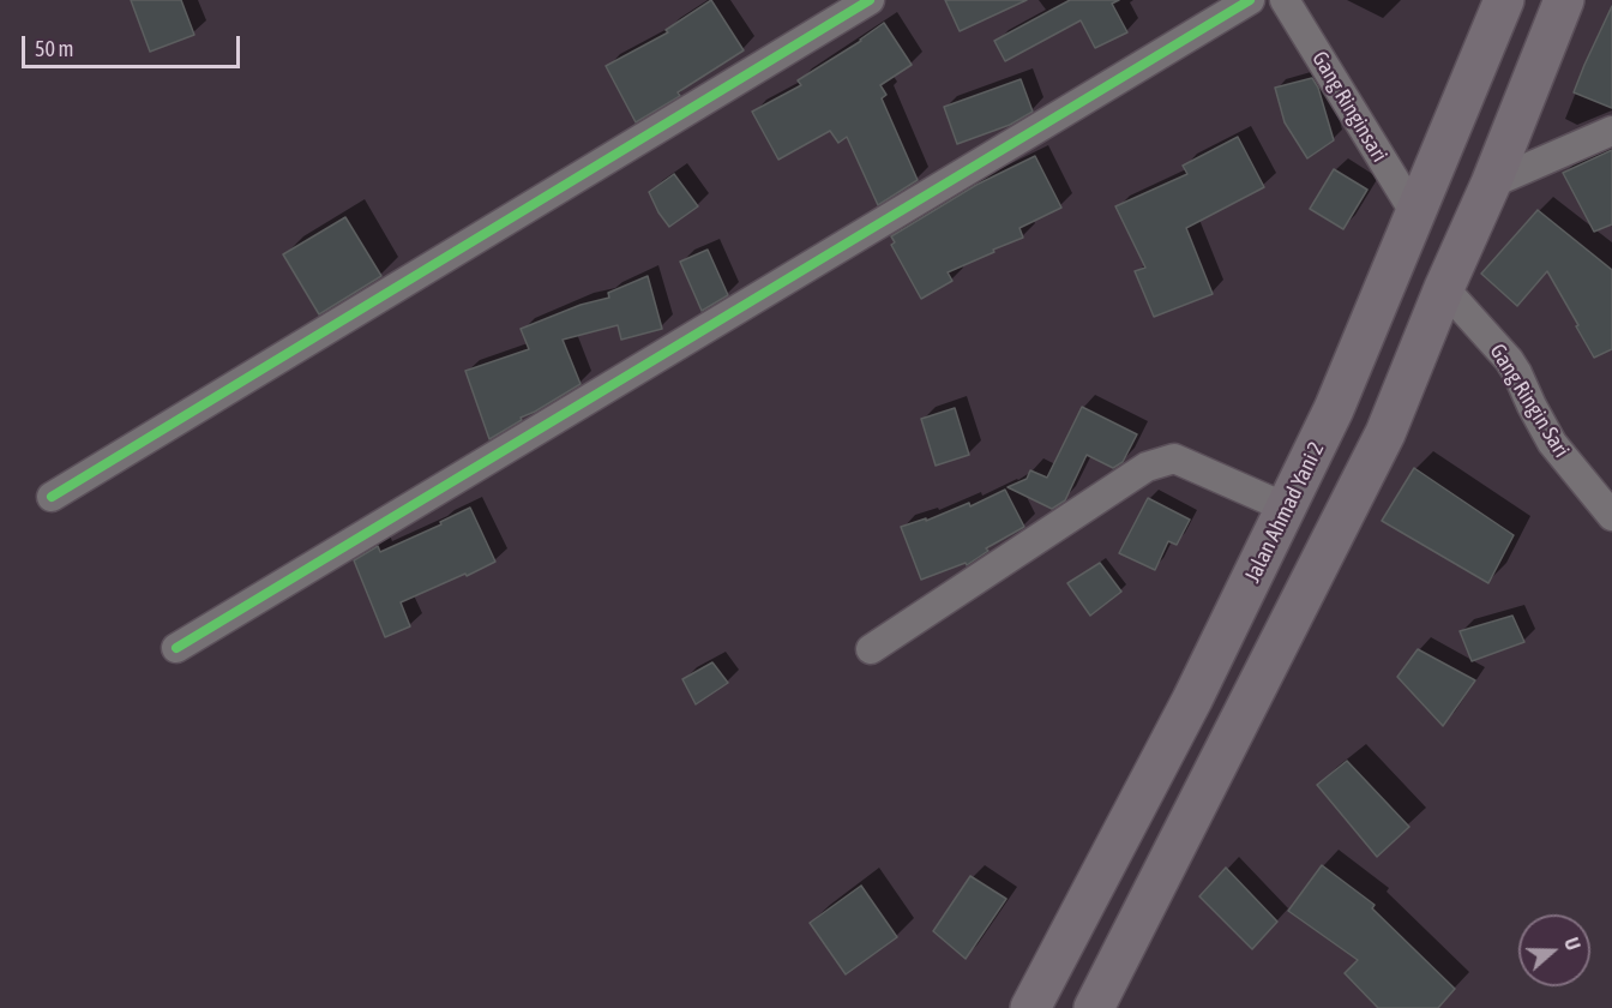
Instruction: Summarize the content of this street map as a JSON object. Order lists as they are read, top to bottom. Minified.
{"streets":{"highway":["Jalan Ahmad Yani 2"],"street":["Gang Ringinsari","Gang Ringin Sari"]},"crossings":[["Gang Ringinsari","Jalan Ahmad Yani 2"]],"scale_bar":"50 m","north":"right"}
